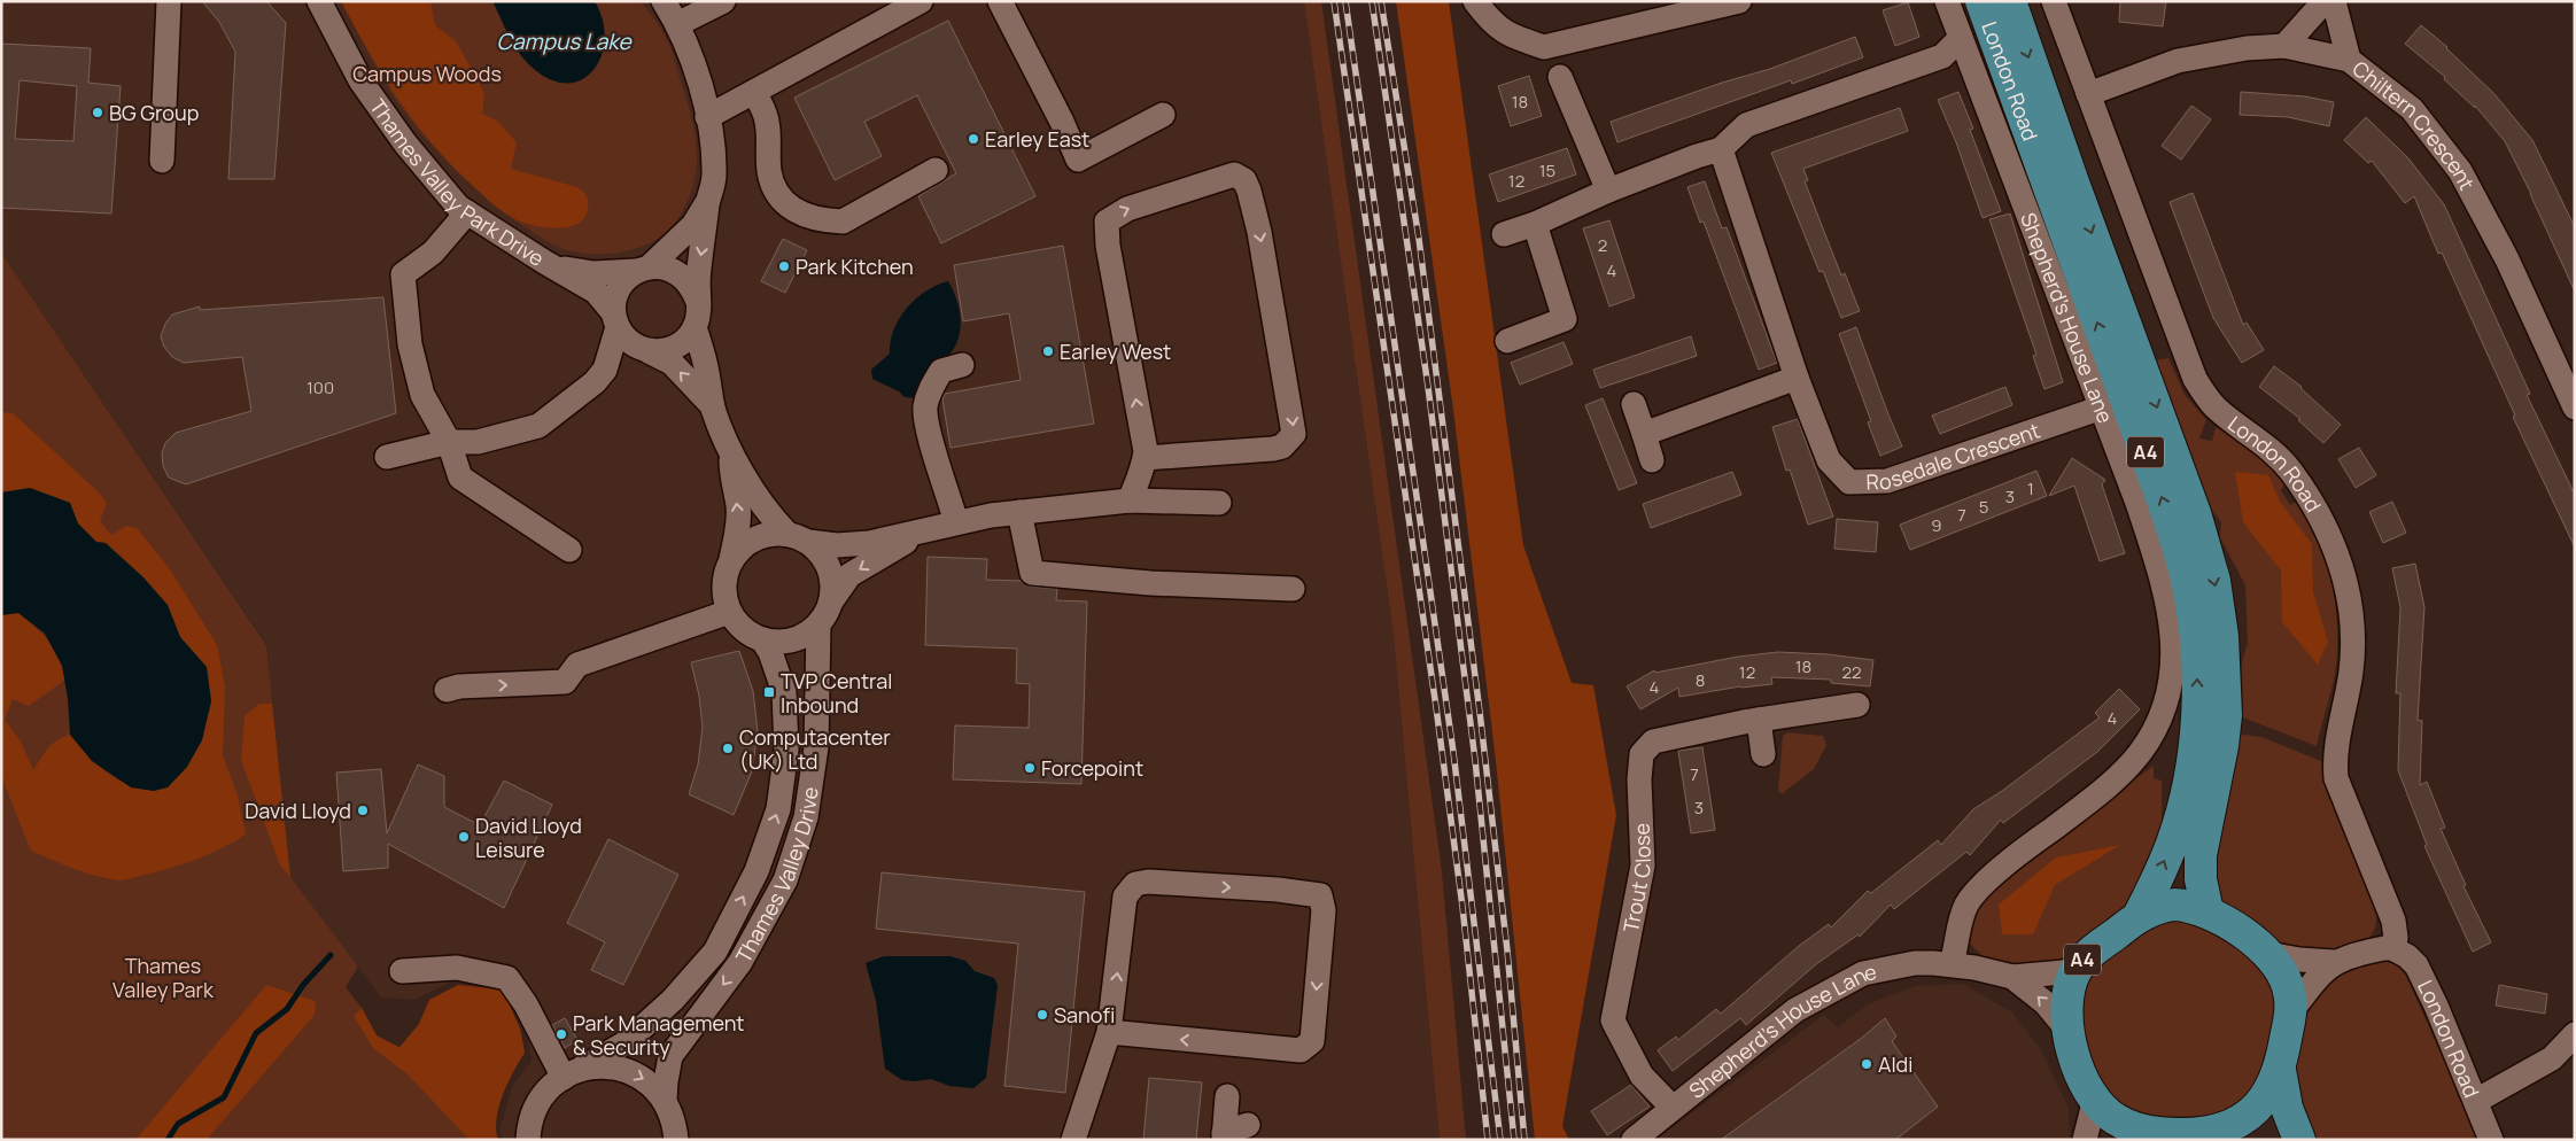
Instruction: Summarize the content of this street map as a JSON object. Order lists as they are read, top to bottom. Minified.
{"streets":{"main road":["London Road","A4"],"street":["Chiltern Crescent","Thames Valley Park Drive","Shepherd's House Lane","Rosedale Crescent","Thames Valley Drive","Trout Close"]},"crossings":[["London Road","Chiltern Crescent"],["London Road","A4"],["Shepherd's House Lane","A4"],["Shepherd's House Lane","Rosedale Crescent"],["Shepherd's House Lane","Trout Close"]],"water":["Campus Lake"],"parks":["Campus Woods","Thames Valley Park"],"places":{"other":["BG Group","Earley East","Park Kitchen","Earley West","Computacenter (UK) Ltd","Forcepoint","David Lloyd","David Lloyd Leisure","Sanofi","Park Management & Security","Aldi"],"transit":["TVP Central Inbound"]},"house_numbers":["18","15","12","2","4","100","1","3","5","7","9","18","12","22","8","4","4","7","3"]}
